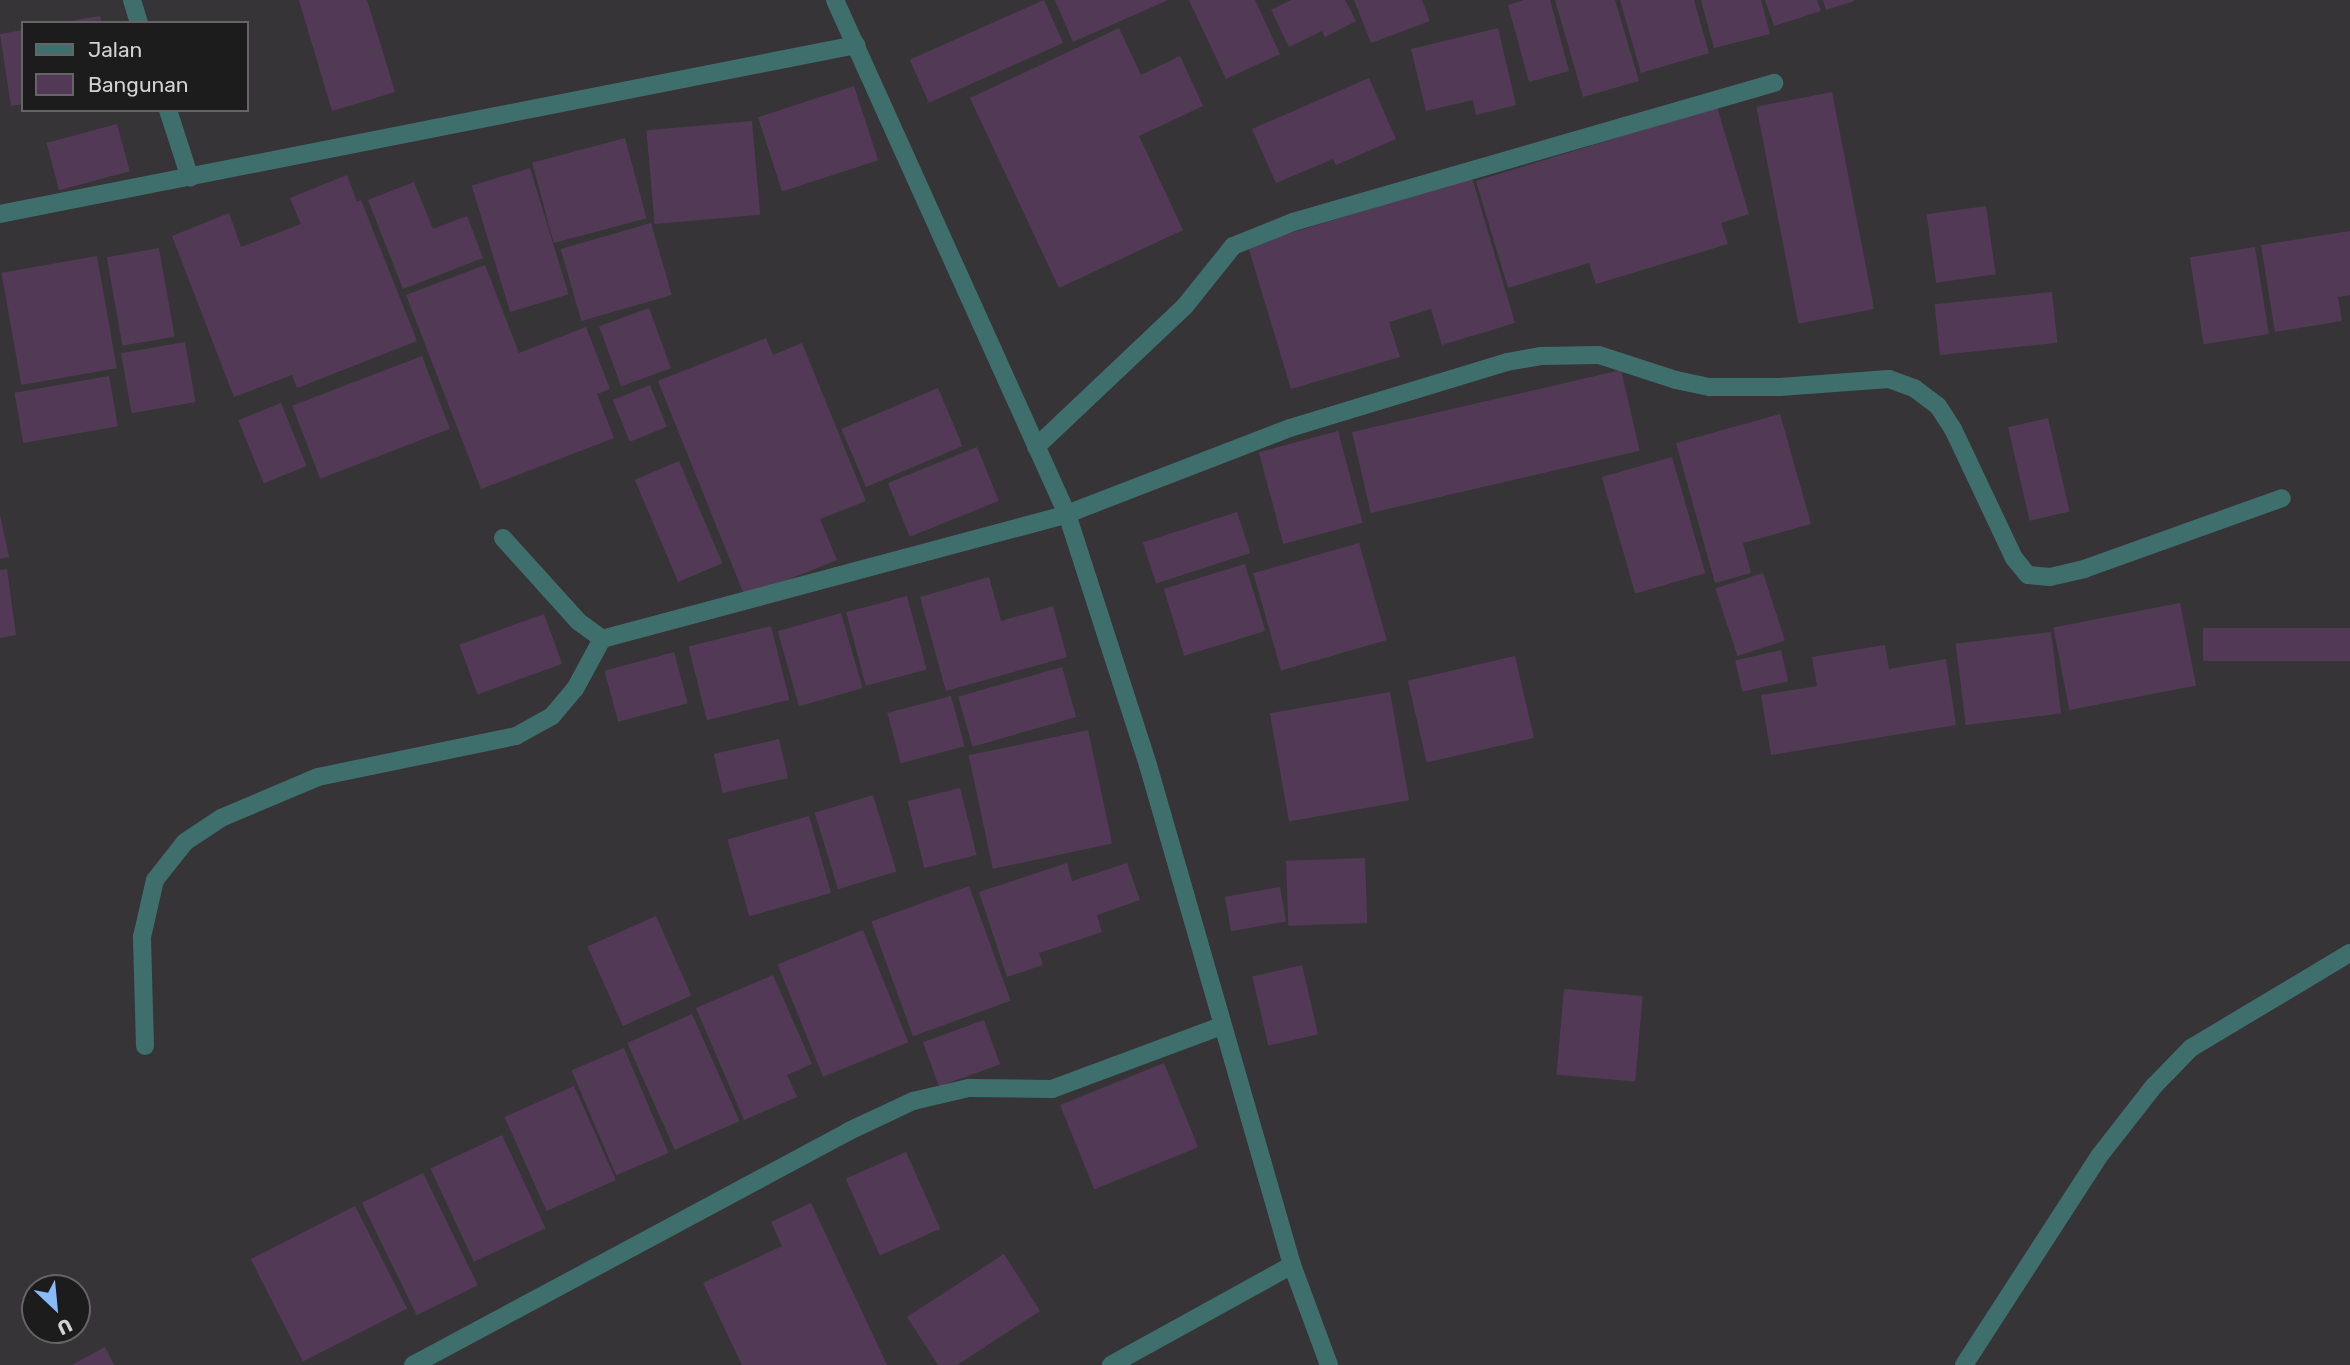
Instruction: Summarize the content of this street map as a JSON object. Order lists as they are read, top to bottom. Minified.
{"legend":["Jalan","Bangunan"],"north":"bottom right"}
